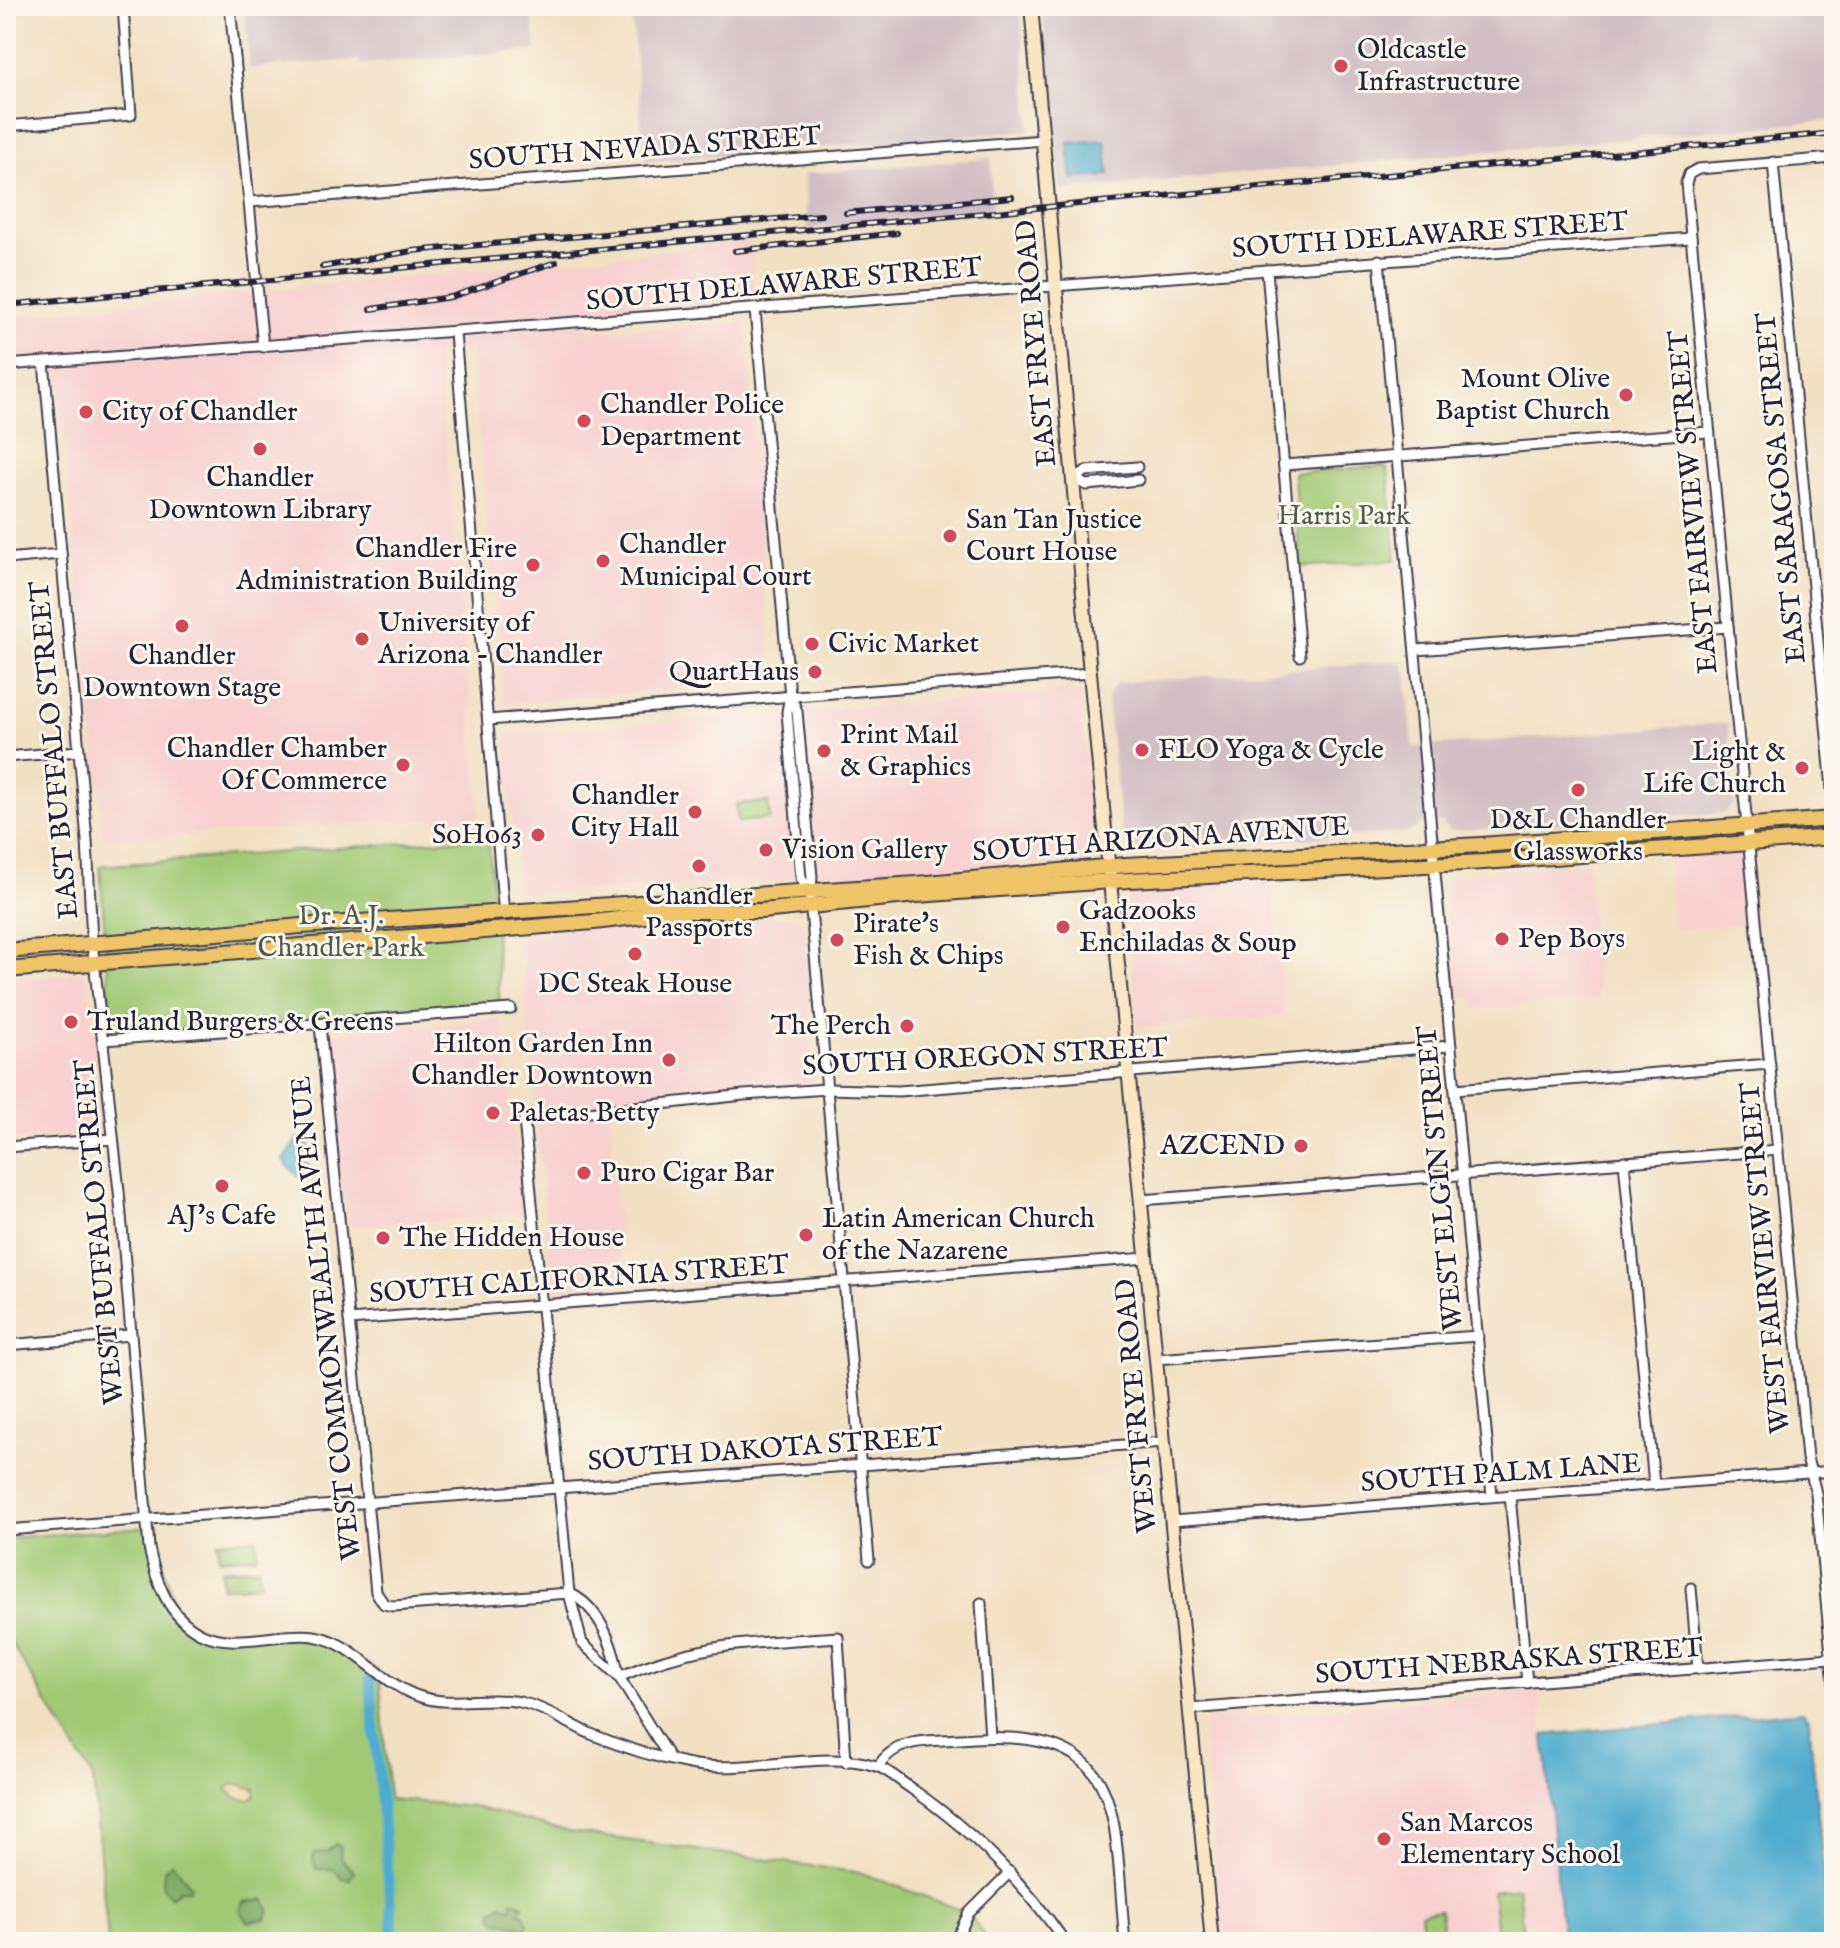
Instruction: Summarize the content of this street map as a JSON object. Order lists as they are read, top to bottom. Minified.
{"streets":{"main road":["SOUTH ARIZONA AVENUE"],"street":["SOUTH NEVADA STREET","SOUTH DELAWARE STREET","EAST FRYE ROAD","EAST SARAGOSA STREET","EAST FAIRVIEW STREET","EAST BUFFALO STREET","SOUTH OREGON STREET","WEST ELGIN STREET","WEST BUFFALO STREET","WEST FAIRVIEW STREET","SOUTH CALIFORNIA STREET","WEST COMMONWEALTH AVENUE","WEST FRYE ROAD","SOUTH DAKOTA STREET","SOUTH PALM LANE","SOUTH NEBRASKA STREET"]},"crossings":[["SOUTH NEVADA STREET","EAST FRYE ROAD"],["SOUTH DELAWARE STREET","EAST FRYE ROAD"],["SOUTH DELAWARE STREET","EAST FAIRVIEW STREET"],["SOUTH DELAWARE STREET","EAST BUFFALO STREET"],["SOUTH DELAWARE STREET","WEST ELGIN STREET"],["EAST FRYE ROAD","SOUTH ARIZONA AVENUE"],["EAST FRYE ROAD","WEST FRYE ROAD"],["EAST SARAGOSA STREET","EAST FAIRVIEW STREET"],["EAST FAIRVIEW STREET","SOUTH ARIZONA AVENUE"],["EAST FAIRVIEW STREET","WEST FAIRVIEW STREET"],["EAST BUFFALO STREET","SOUTH ARIZONA AVENUE"],["EAST BUFFALO STREET","WEST BUFFALO STREET"],["SOUTH ARIZONA AVENUE","WEST ELGIN STREET"],["SOUTH ARIZONA AVENUE","WEST BUFFALO STREET"],["SOUTH ARIZONA AVENUE","WEST FAIRVIEW STREET"],["SOUTH ARIZONA AVENUE","WEST FRYE ROAD"],["SOUTH OREGON STREET","WEST ELGIN STREET"],["SOUTH OREGON STREET","SOUTH CALIFORNIA STREET"],["SOUTH OREGON STREET","WEST FRYE ROAD"],["WEST ELGIN STREET","SOUTH PALM LANE"],["WEST BUFFALO STREET","SOUTH DAKOTA STREET"],["WEST FAIRVIEW STREET","SOUTH PALM LANE"],["WEST FAIRVIEW STREET","SOUTH NEBRASKA STREET"],["SOUTH CALIFORNIA STREET","WEST COMMONWEALTH AVENUE"],["SOUTH CALIFORNIA STREET","WEST FRYE ROAD"],["WEST COMMONWEALTH AVENUE","SOUTH DAKOTA STREET"],["WEST FRYE ROAD","SOUTH DAKOTA STREET"],["WEST FRYE ROAD","SOUTH PALM LANE"],["WEST FRYE ROAD","SOUTH NEBRASKA STREET"]],"parks":["Harris Park","Dr. A.J. Chandler Park"],"places":["Oldcastle Infrastructure","Mount Olive Baptist Church","City of Chandler","Chandler Police Department","Chandler Downtown Library","San Tan Justice Court House","Chandler Municipal Court","Chandler Fire Administration Building","Chandler Downtown Stage","University of Arizona - Chandler","Civic Market","QuartHaus","FLO Yoga & Cycle","Print Mail & Graphics","Chandler Chamber Of Commerce","Light & Life Church","D&L Chandler Glassworks","Chandler City Hall","SoHo63","Vision Gallery","Chandler Passports","Gadzooks Enchiladas & Soup","Pep Boys","Pirate's Fish & Chips","DC Steak House","Truland Burgers & Greens","The Perch","Hilton Garden Inn Chandler Downtown","Paletas Betty","AZCEND","Puro Cigar Bar","AJ's Cafe","Latin American Church of the Nazarene","The Hidden House","San Marcos Elementary School"]}
